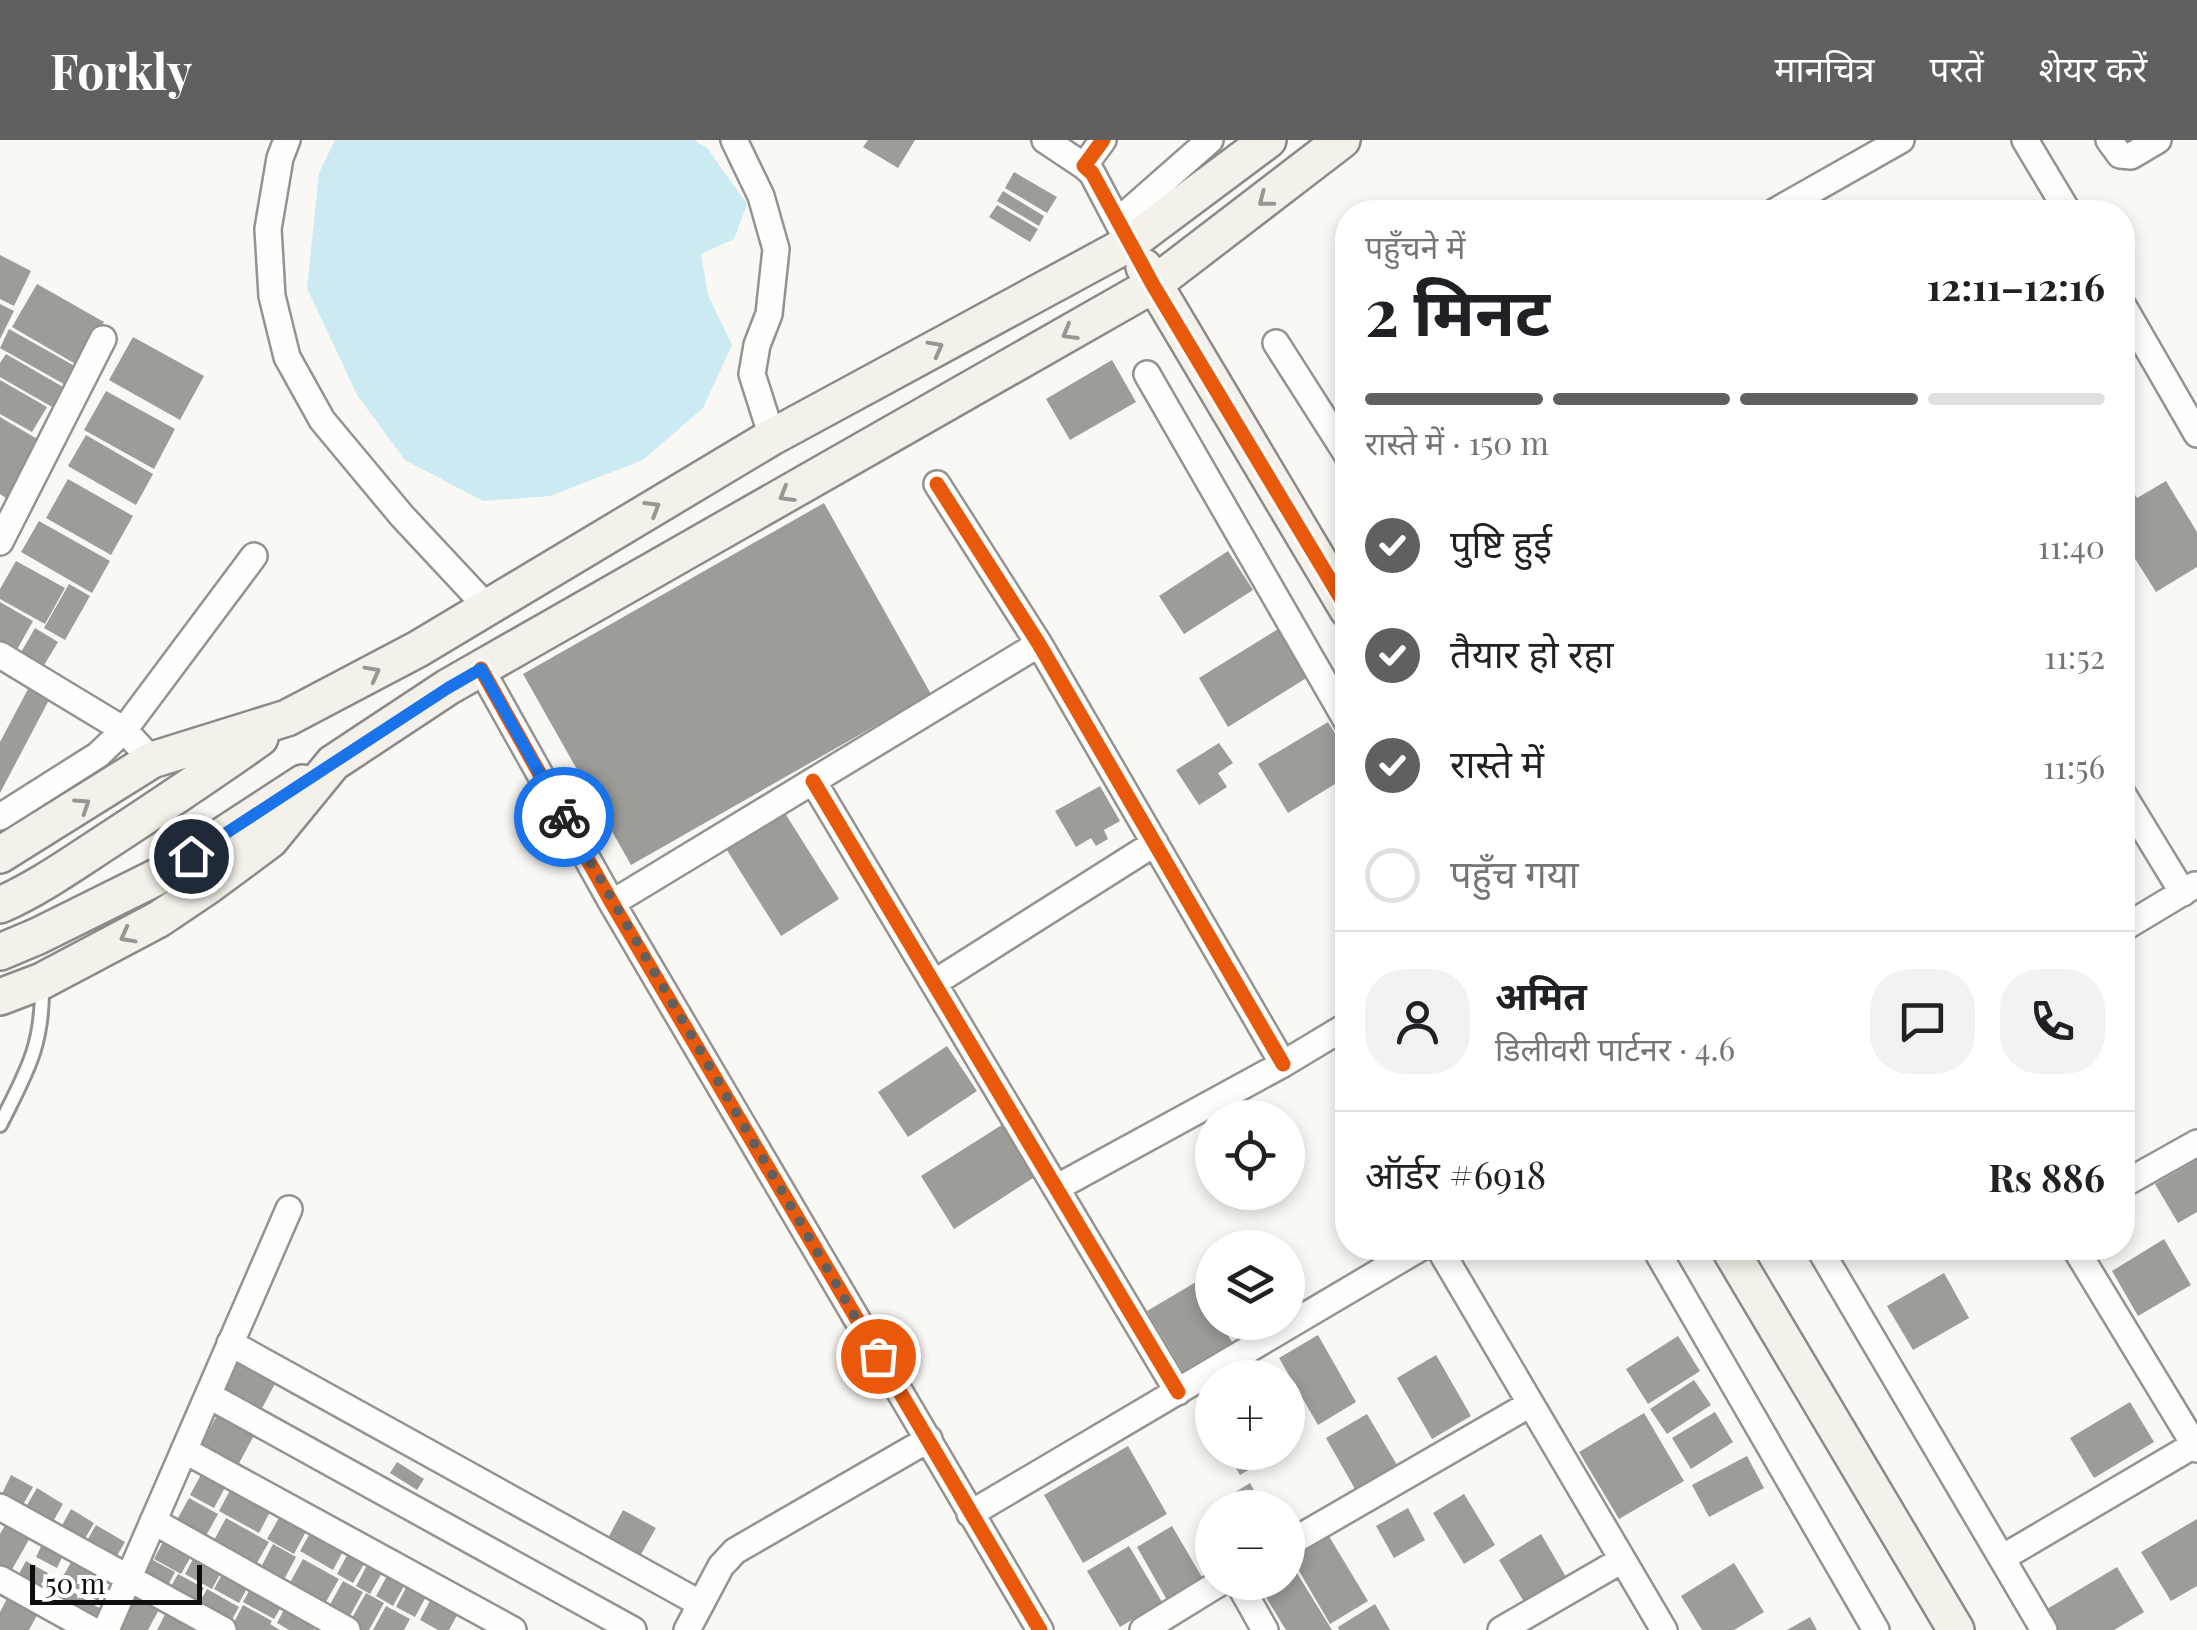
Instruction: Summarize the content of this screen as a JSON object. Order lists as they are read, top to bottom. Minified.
{"scale_bar":"50 m","page":{"header":"Forkly","nav":["मानचित्र","परतें","शेयर करें"],"heading":["2 मिनट","पहुँचने में","12:11–12:16"],"panel":["अमित","डिलीवरी पार्टनर · 4.6","ऑर्डर #6918","Rs 886"],"bar":"रास्ते में · 150 m","list":[["पुष्टि हुई","11:40"],["तैयार हो रहा","11:52"],["रास्ते में","11:56"],"पहुँच गया"],"map_buttons":["+","−"],"scale":"50 m"}}
